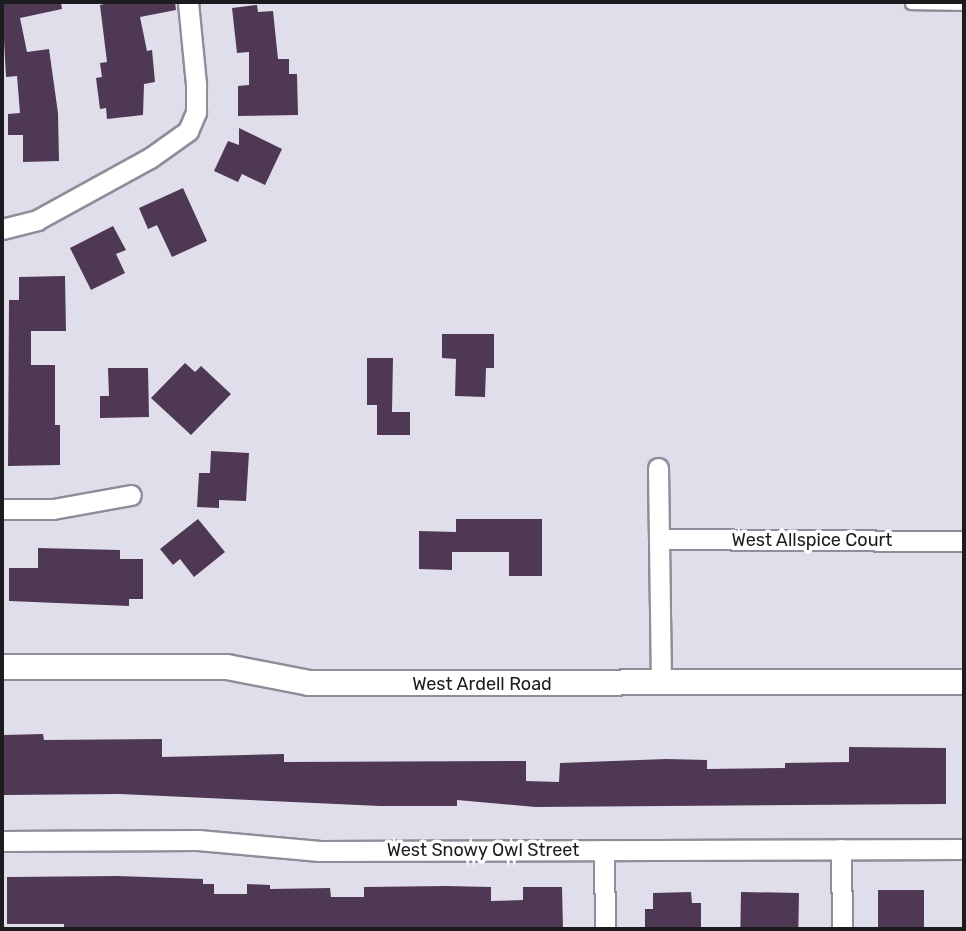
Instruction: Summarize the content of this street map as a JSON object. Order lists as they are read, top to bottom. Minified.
{"streets":{"street":["West Allspice Court","West Ardell Road","West Snowy Owl Street"]}}
